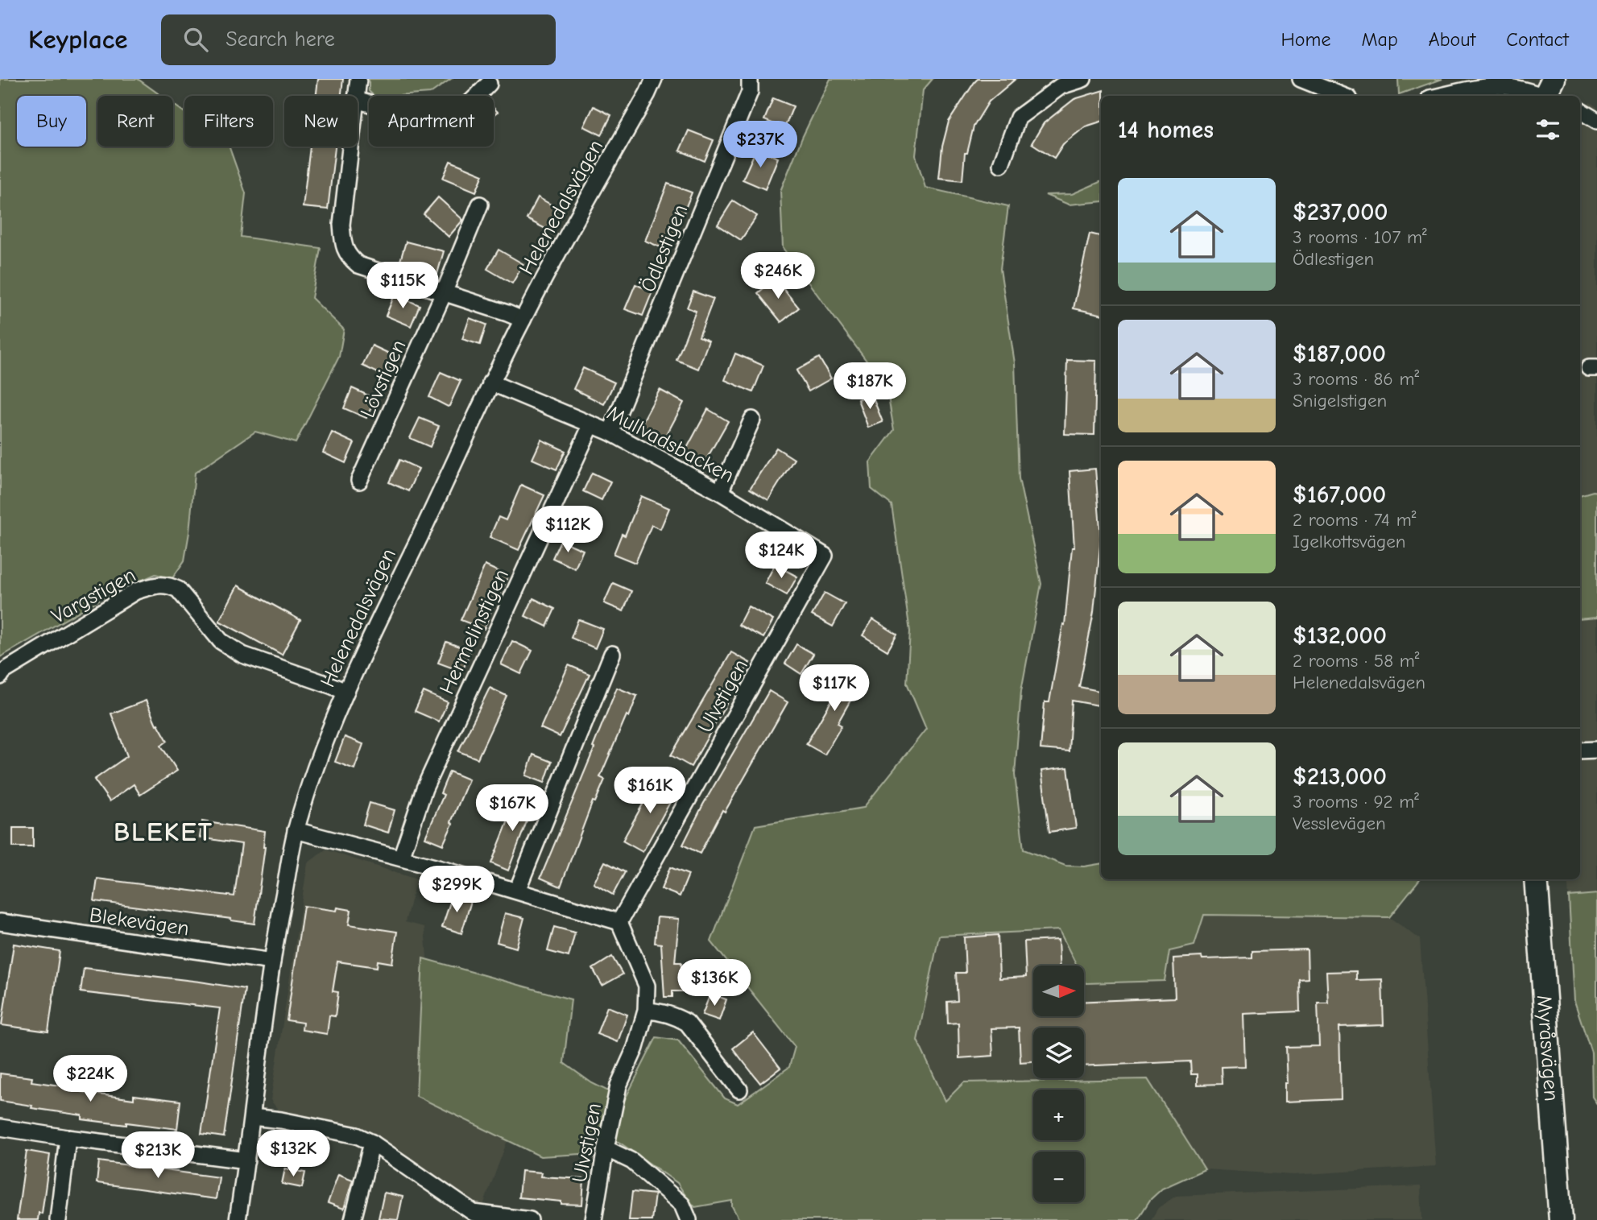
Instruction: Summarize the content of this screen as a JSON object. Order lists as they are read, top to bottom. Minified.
{"streets":{"street":["Helenedalsvägen","Ödlestigen","Lövstigen","Mullvadsbacken","Vargstigen","Hermelinstigen","Ulvstigen","Blekevägen","Myråsvägen"]},"crossings":[["Helenedalsvägen","Mullvadsbacken"],["Helenedalsvägen","Vargstigen"],["Helenedalsvägen","Blekevägen"],["Ödlestigen","Mullvadsbacken"],["Mullvadsbacken","Hermelinstigen"],["Mullvadsbacken","Ulvstigen"]],"districts":["BLEKET"],"north":"right","page":{"header":"Keyplace","search":"Search here","nav":["Home","Map","About","Contact"],"chip":["Buy","Rent","Filters","New","Apartment"],"heading":"14 homes","price":["$237K","$246K","$115K","$187K","$112K","$124K","$117K","$161K","$167K","$299K","$136K","$224K","$132K","$213K"],"list":[{"name":"$237,000","note":"3 rooms · 107 m² · Ödlestigen"},{"name":"$187,000","note":"3 rooms · 86 m² · Snigelstigen"},{"name":"$167,000","note":"2 rooms · 74 m² · Igelkottsvägen"},{"name":"$132,000","note":"2 rooms · 58 m² · Helenedalsvägen"},{"name":"$213,000","note":"3 rooms · 92 m² · Vesslevägen"}],"map_buttons":["+","−"]}}
